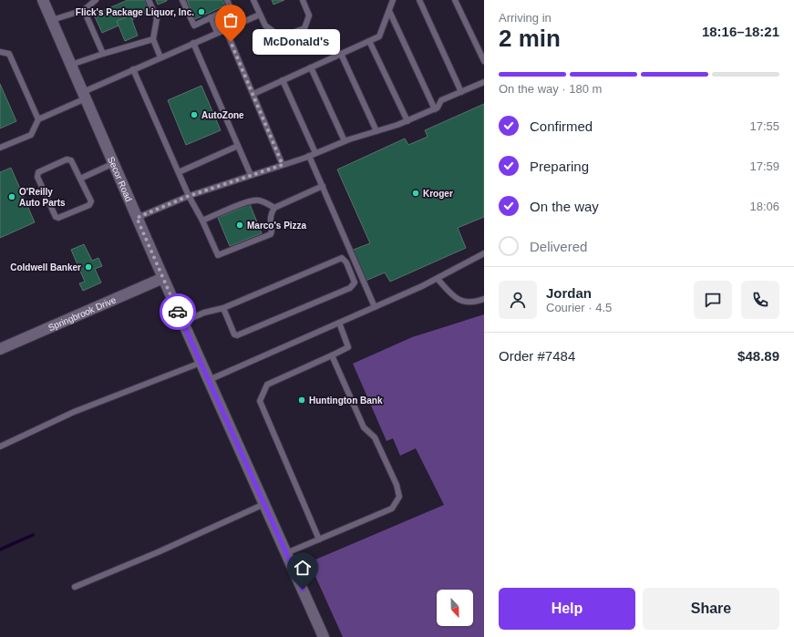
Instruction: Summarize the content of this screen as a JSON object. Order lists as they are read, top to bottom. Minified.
{"streets":{"street":["Secor Road","Springbrook Drive"]},"crossings":[["Secor Road","Springbrook Drive"]],"places":["Flick's Package Liquor, Inc.","McDonald's","AutoZone","Kroger","O'Reilly Auto Parts","Marco's Pizza","Coldwell Banker","Huntington Bank"],"north":"bottom","page":{"heading":["2 min","Arriving in","18:16–18:21"],"panel":["Jordan","Courier · 4.5","Order #7484","$48.89"],"bubble":"McDonald's","bar":"On the way · 180 m","list":[["Confirmed","17:55"],["Preparing","17:59"],["On the way","18:06"],"Delivered"],"buttons":["Help","Share"]}}
